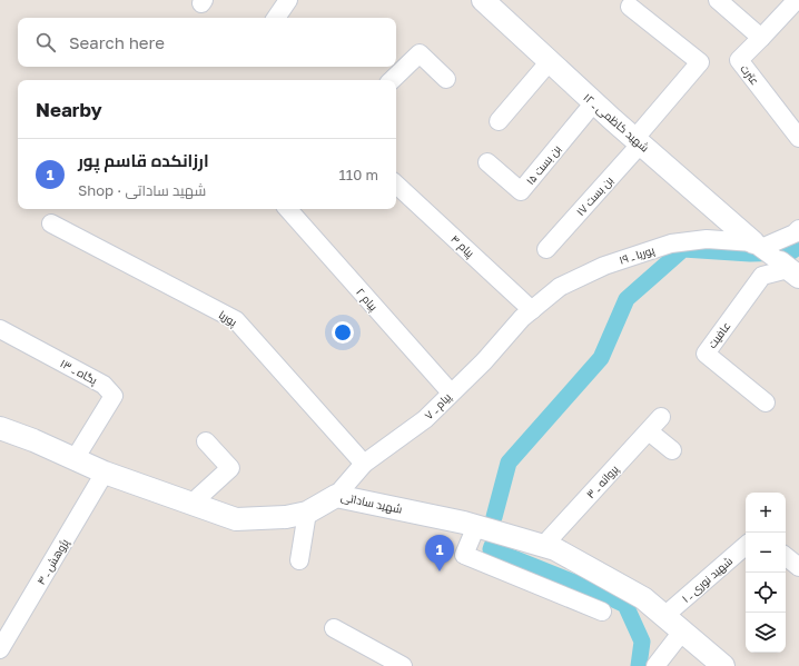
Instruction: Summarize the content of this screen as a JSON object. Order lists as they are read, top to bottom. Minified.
{"streets":{"street":["عترت","شهید کاظمی ـ ۱۲","بن بست ۱۵","بن بست ۱۷","پیام ۴","پوریا ـ ۱۹","پیام ۲","پوریا","عافیت","پگاه ـ ۱۳","پیام ـ ۷","پروانه ـ ۳","شهید ساداتی","پژوهش ـ ۴","شهید نوری ـ ۱"]},"crossings":[["شهید کاظمی ـ ۱۲","بن بست ۱۵"],["شهید کاظمی ـ ۱۲","بن بست ۱۷"],["شهید کاظمی ـ ۱۲","پوریا ـ ۱۹"],["پیام ۴","پوریا ـ ۱۹"],["پیام ۴","پیام ـ ۷"],["پوریا ـ ۱۹","پیام ـ ۷"],["پیام ۲","پیام ـ ۷"],["پوریا","پیام ـ ۷"],["پگاه ـ ۱۳","شهید ساداتی"],["پیام ـ ۷","شهید ساداتی"],["پروانه ـ ۳","شهید ساداتی"],["شهید ساداتی","پژوهش ـ ۴"],["شهید ساداتی","شهید نوری ـ ۱"]],"page":{"search":"Search here","heading":"Nearby","list":[{"mark":"1","name":"ارزانکده قاسم پور","note":"Shop · شهید ساداتی","value":"110 m"}],"map_buttons":["+","−"],"pins":"1"}}
